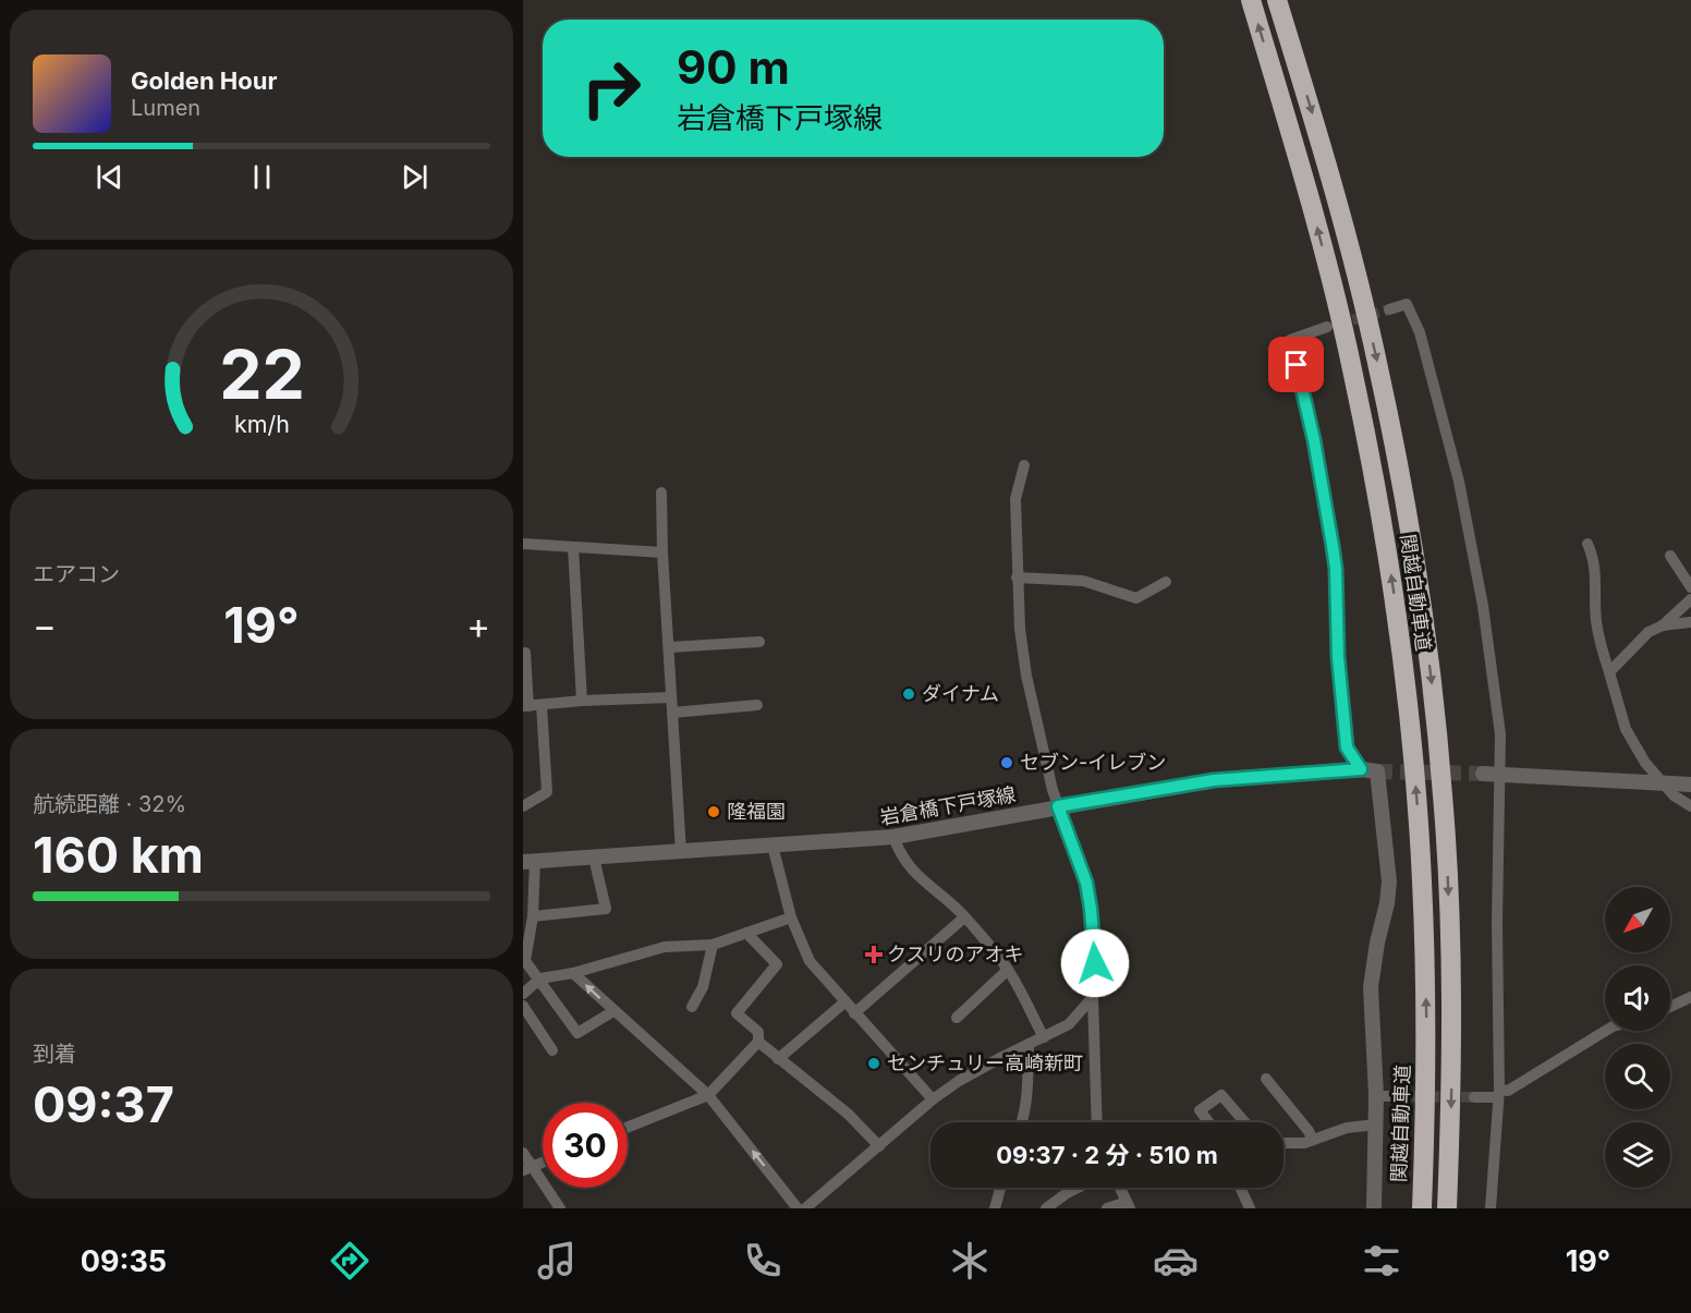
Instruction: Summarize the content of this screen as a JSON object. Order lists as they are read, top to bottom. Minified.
{"streets":{"highway":["関越自動車道"],"street":["岩倉橋下戸塚線"]},"places":{"other":["ダイナム","セブン-イレブン","隆福園","センチュリー高崎新町"],"health":["クスリのアオキ"]},"north":"bottom left","page":{"turn":["90 m","岩倉橋下戸塚線"],"song":["Golden Hour","Lumen"],"tile":["エアコン",["航続距離 · 32%","160 km"],["到着","09:37"]],"heat":["−","19°","+"],"limit":"30","trip":"09:37 · 2 分 · 510 m","tabs":["09:35","19°"],"gauge":["22","km/h"]}}
